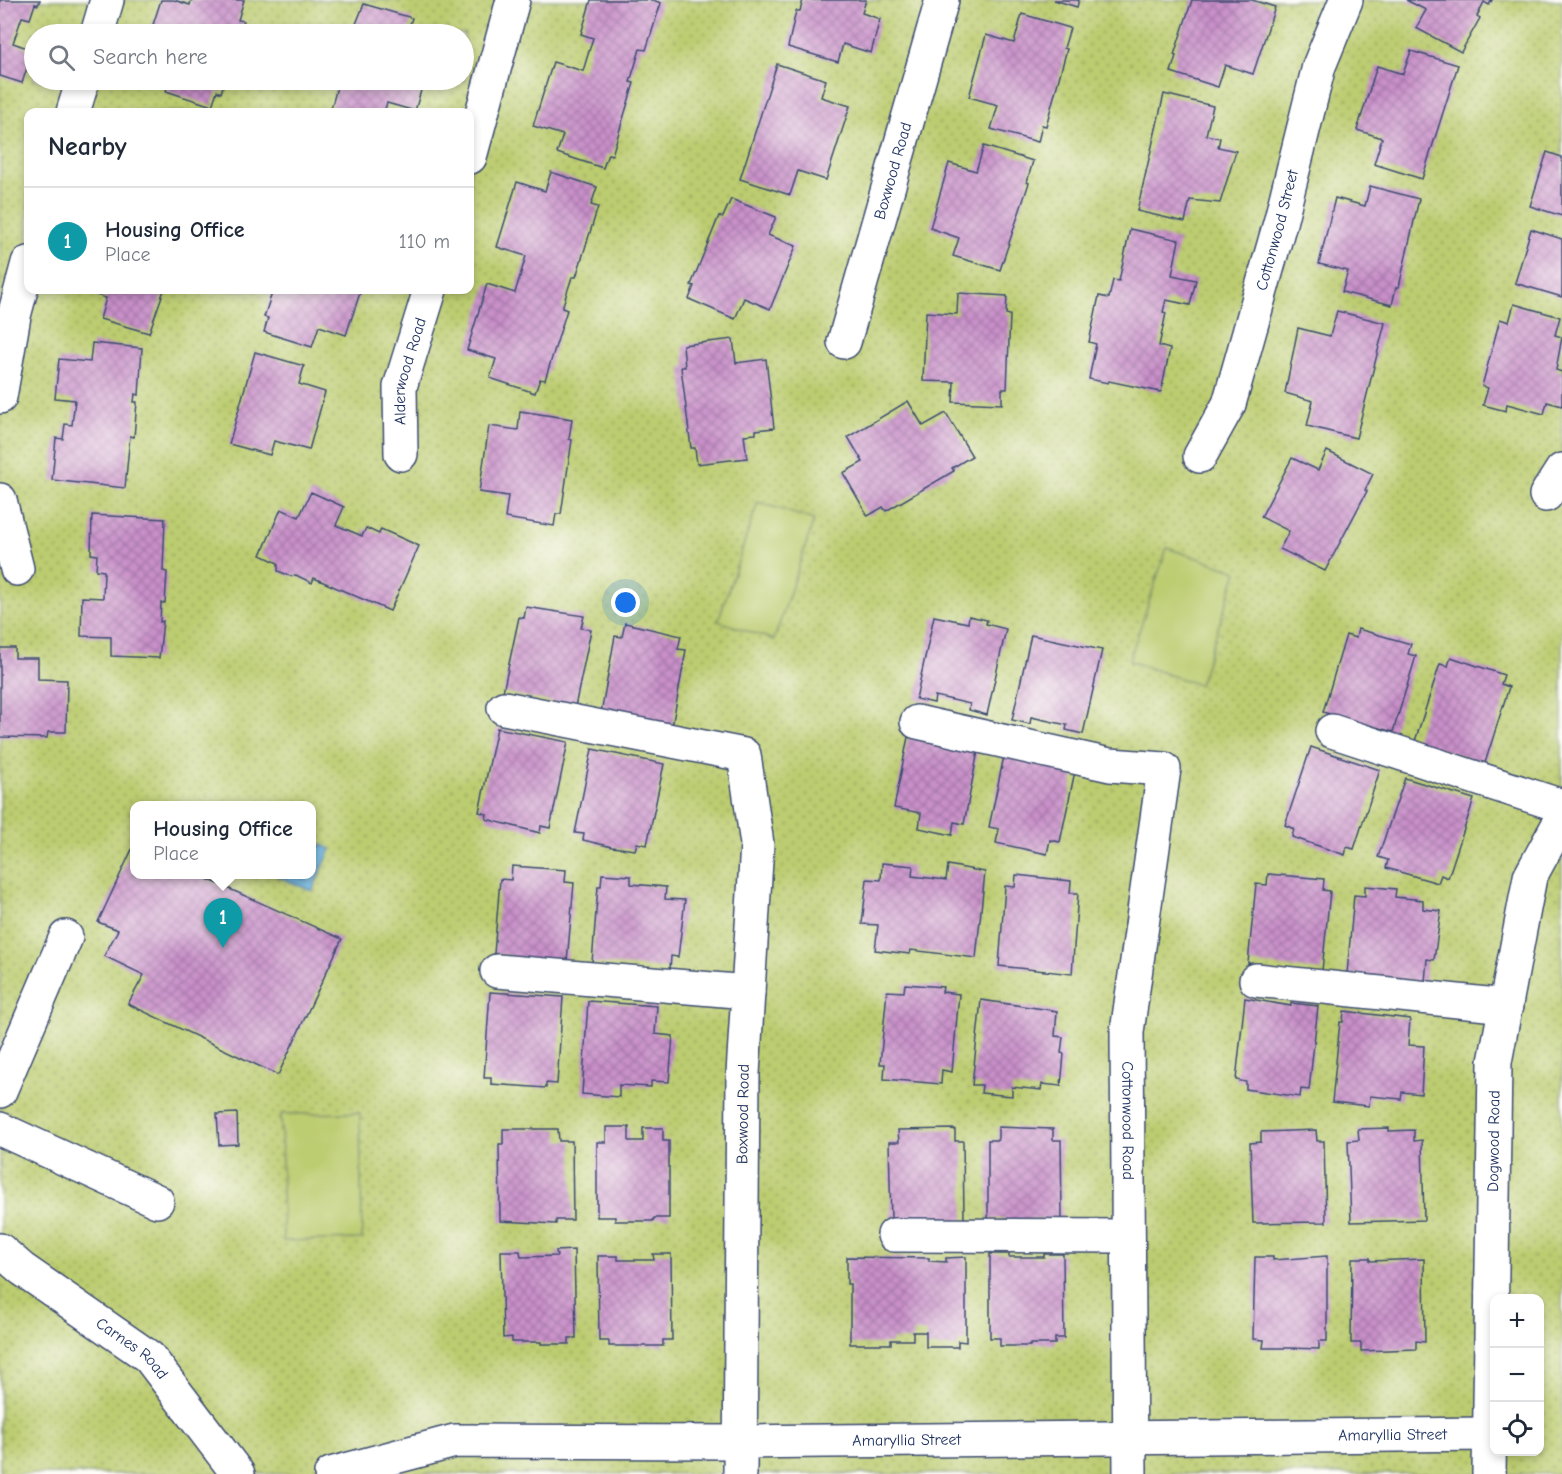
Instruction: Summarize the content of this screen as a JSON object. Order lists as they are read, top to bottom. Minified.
{"streets":{"street":["Boxwood Road","Cottonwood Street","Alderwood Road","Cottonwood Road","Dogwood Road","Carnes Road","Amaryllia Street"]},"crossings":[["Boxwood Road","Amaryllia Street"],["Cottonwood Road","Amaryllia Street"],["Dogwood Road","Amaryllia Street"]],"page":{"search":"Search here","heading":"Nearby","list":[{"mark":"1","name":"Housing Office","note":"Place","value":"110 m"}],"popup":["Housing Office","Place"],"pins":"1","map_buttons":["+","−"]}}
